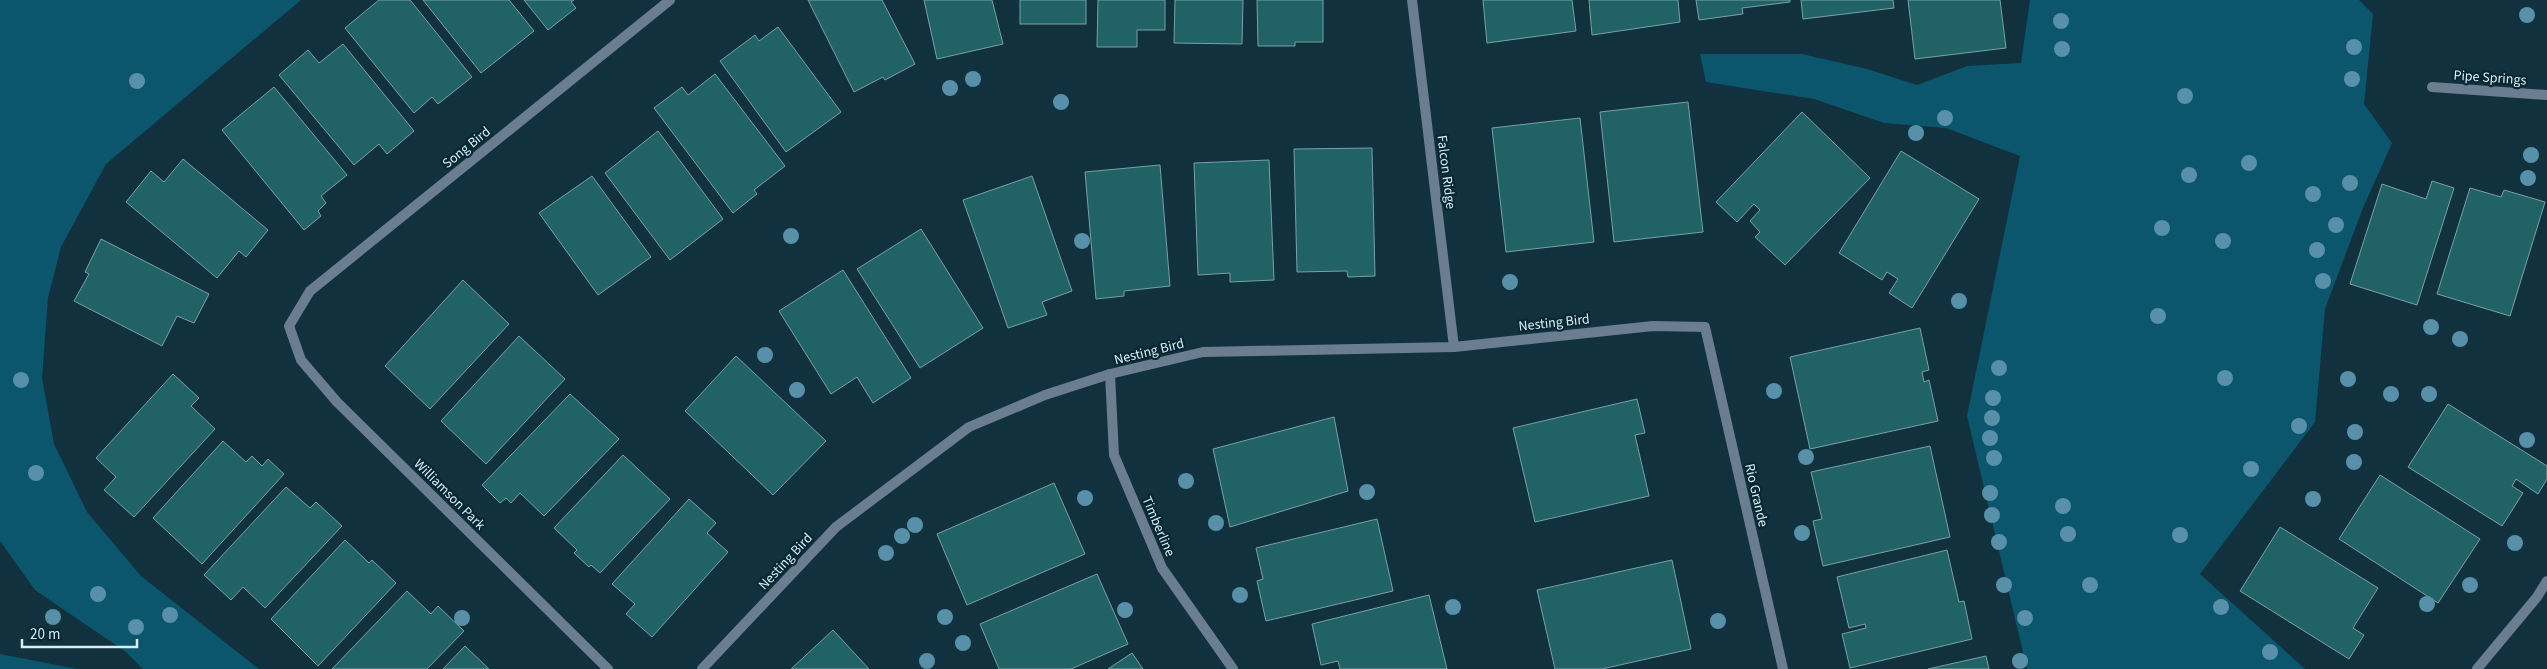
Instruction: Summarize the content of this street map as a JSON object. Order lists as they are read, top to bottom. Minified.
{"streets":{"street":["Pipe Springs","Song Bird","Falcon Ridge","Nesting Bird","Williamson Park","Rio Grande","Timberline"]},"crossings":[["Song Bird","Williamson Park"],["Falcon Ridge","Nesting Bird"],["Nesting Bird","Rio Grande"],["Nesting Bird","Timberline"]],"scale_bar":"20 m"}
